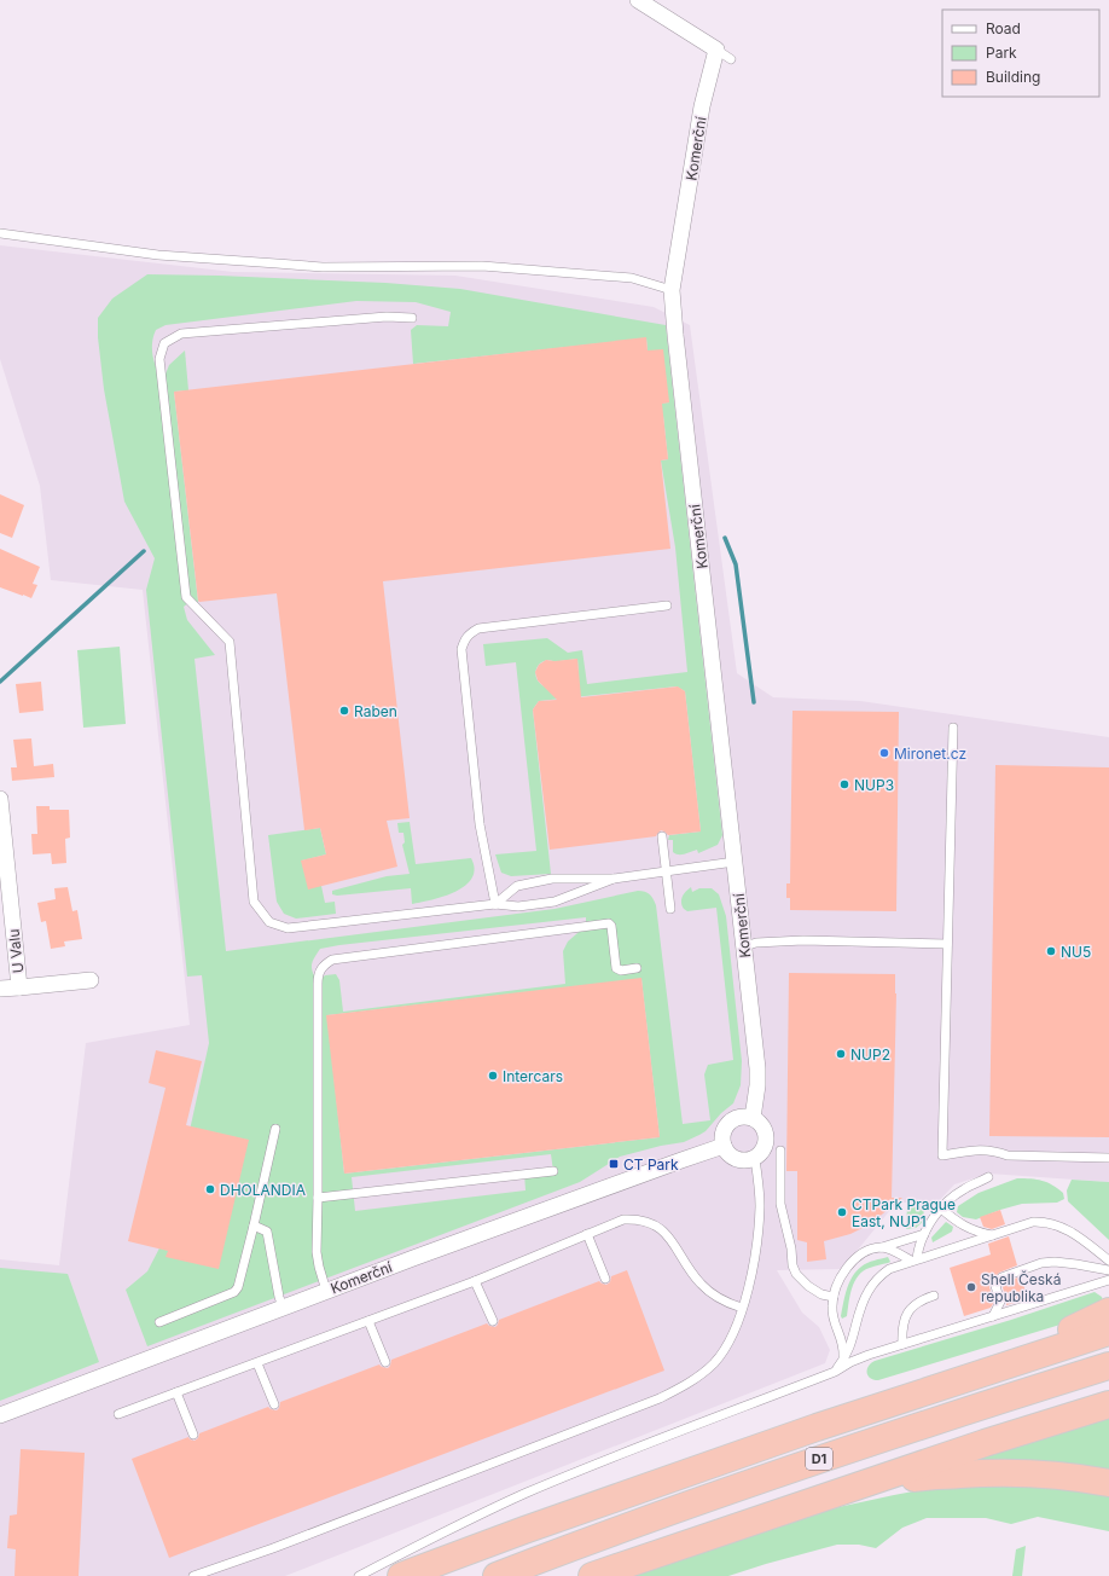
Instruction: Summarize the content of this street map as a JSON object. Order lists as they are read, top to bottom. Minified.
{"streets":{"highway":["D1"],"street":["Komerční","U Valu"]},"places":{"other":["Raben","Mironet.cz","NUP3","NU5","NUP2","Intercars","DHOLANDIA","CTPark Prague East, NUP1","Shell Česká republika"],"transit":["CT Park"]},"legend":["Road","Park","Building"]}
